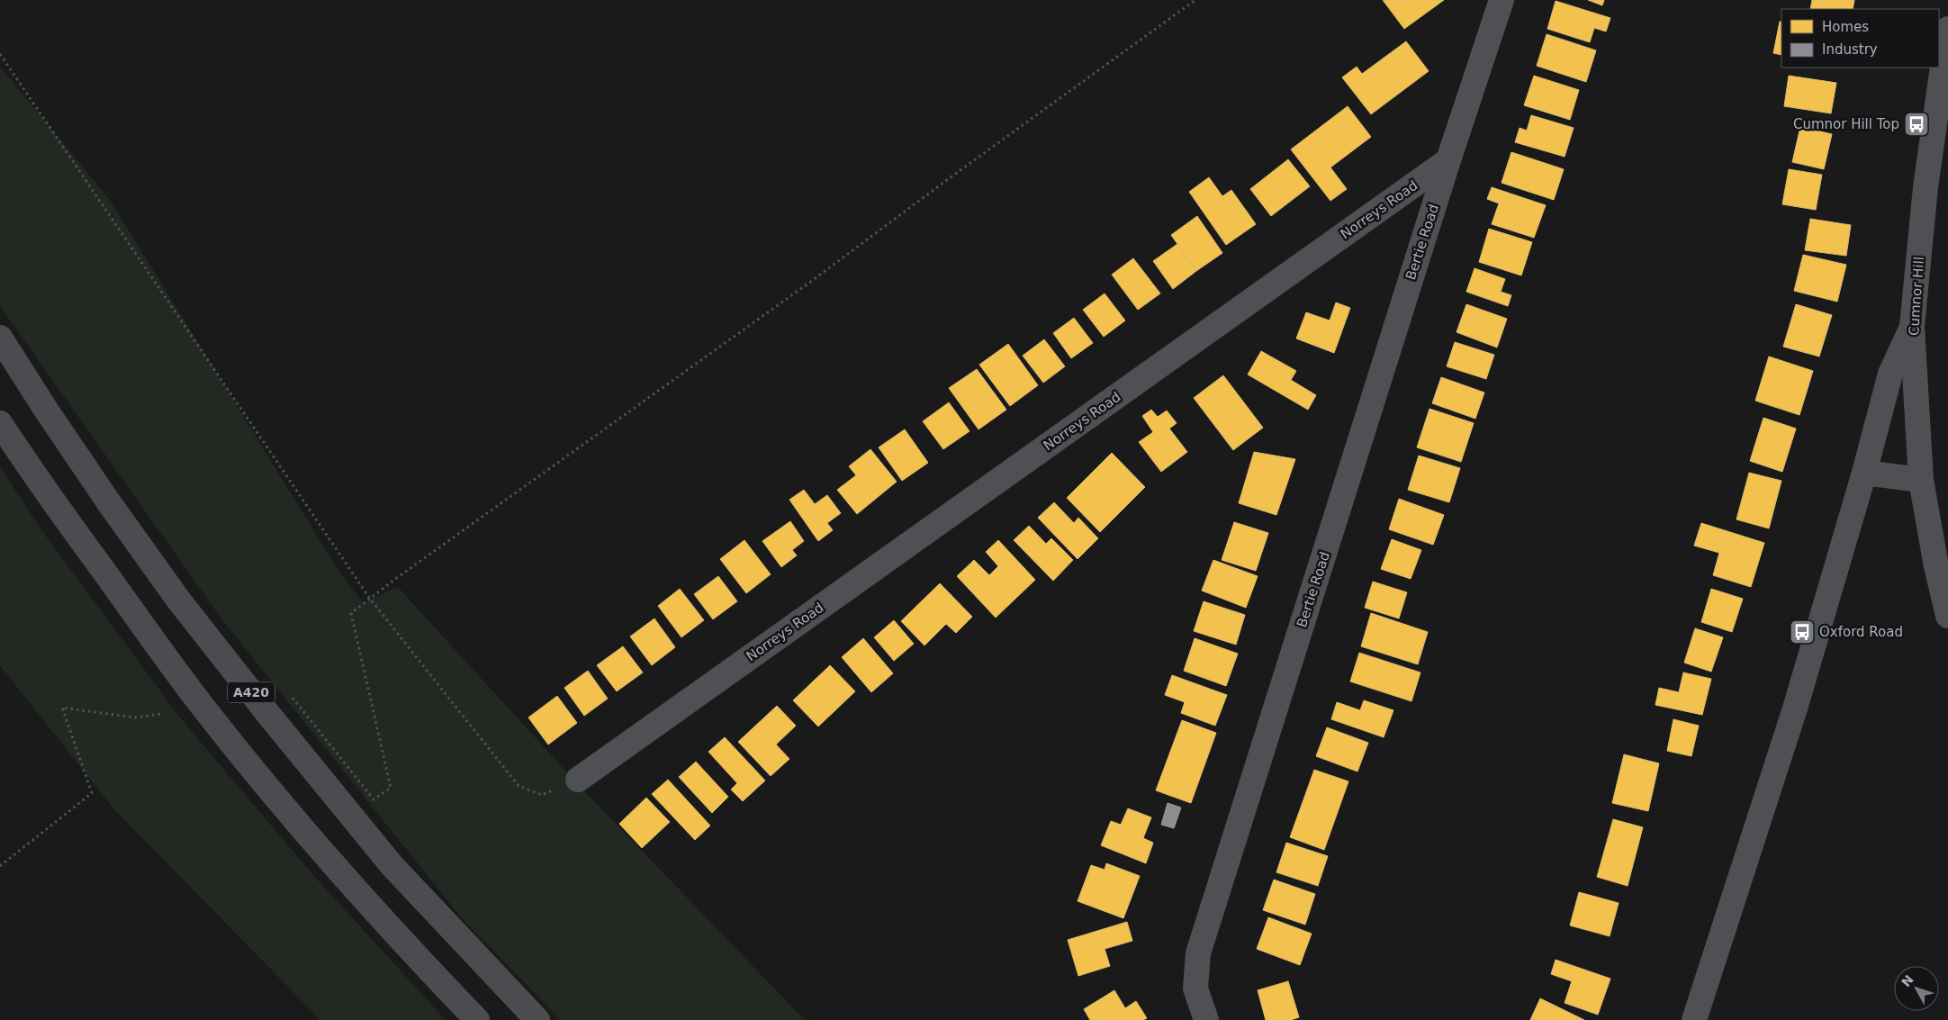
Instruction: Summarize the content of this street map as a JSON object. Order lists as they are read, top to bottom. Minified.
{"streets":{"highway":["A420"],"street":["Norreys Road","Bertie Road","Cumnor Hill"]},"crossings":[["Norreys Road","Bertie Road"]],"places":{"bus stop":["Cumnor Hill Top","Oxford Road"]},"legend":["Homes","Industry"],"north":"top left"}
